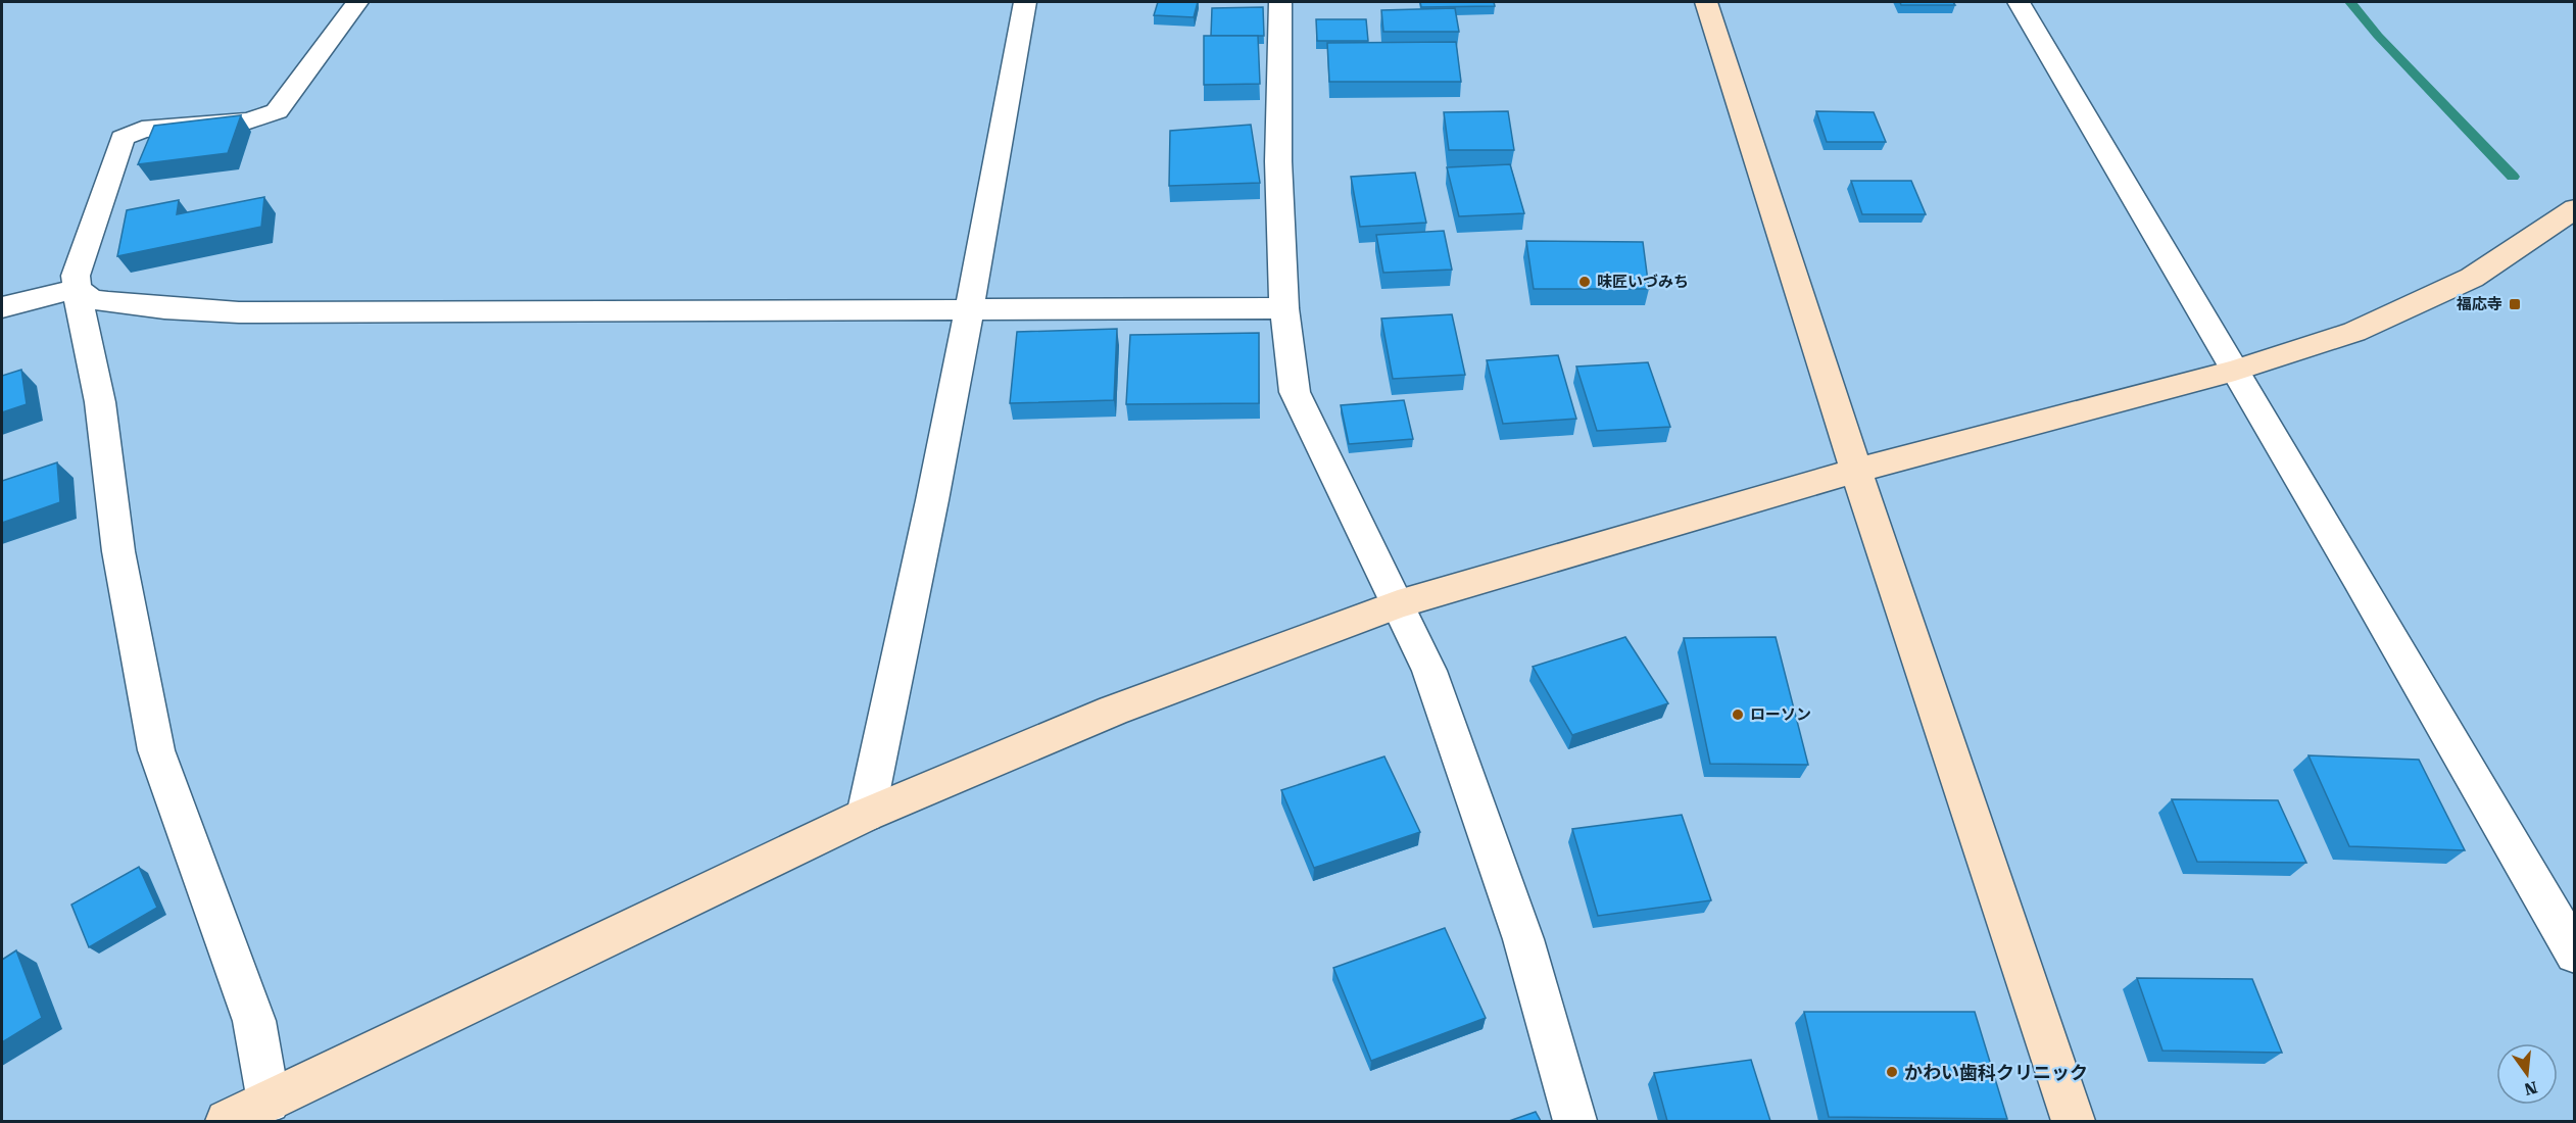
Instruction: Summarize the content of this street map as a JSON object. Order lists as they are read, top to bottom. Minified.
{"places":{"other":["味匠いづみち","ローソン","かわい歯科クリニック"],"transit":["福応寺"]},"north":"bottom"}
